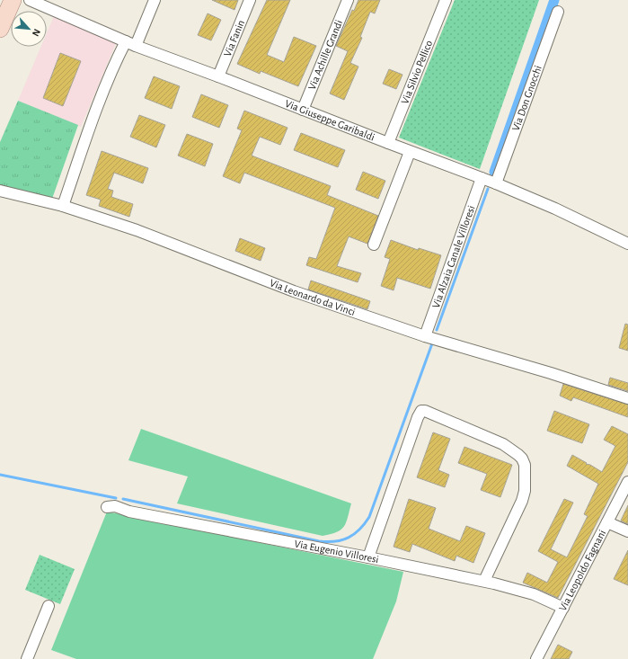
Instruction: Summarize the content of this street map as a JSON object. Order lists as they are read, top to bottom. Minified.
{"streets":{"street":["Via Fanin","Via Achille Grandi","Via Silvio Pellico","Via Don Gnocchi","Via Giuseppe Garibaldi","Via Alzaia Canale Villoresi","Via Leonardo da Vinci","Via Eugenio Villoresi","Via Leopoldo Fagnani"]},"crossings":[["Via Fanin","Via Giuseppe Garibaldi"],["Via Achille Grandi","Via Giuseppe Garibaldi"],["Via Silvio Pellico","Via Giuseppe Garibaldi"],["Via Don Gnocchi","Via Giuseppe Garibaldi"],["Via Giuseppe Garibaldi","Via Alzaia Canale Villoresi"],["Via Alzaia Canale Villoresi","Via Leonardo da Vinci"],["Via Eugenio Villoresi","Via Leopoldo Fagnani"]],"north":"bottom right"}
